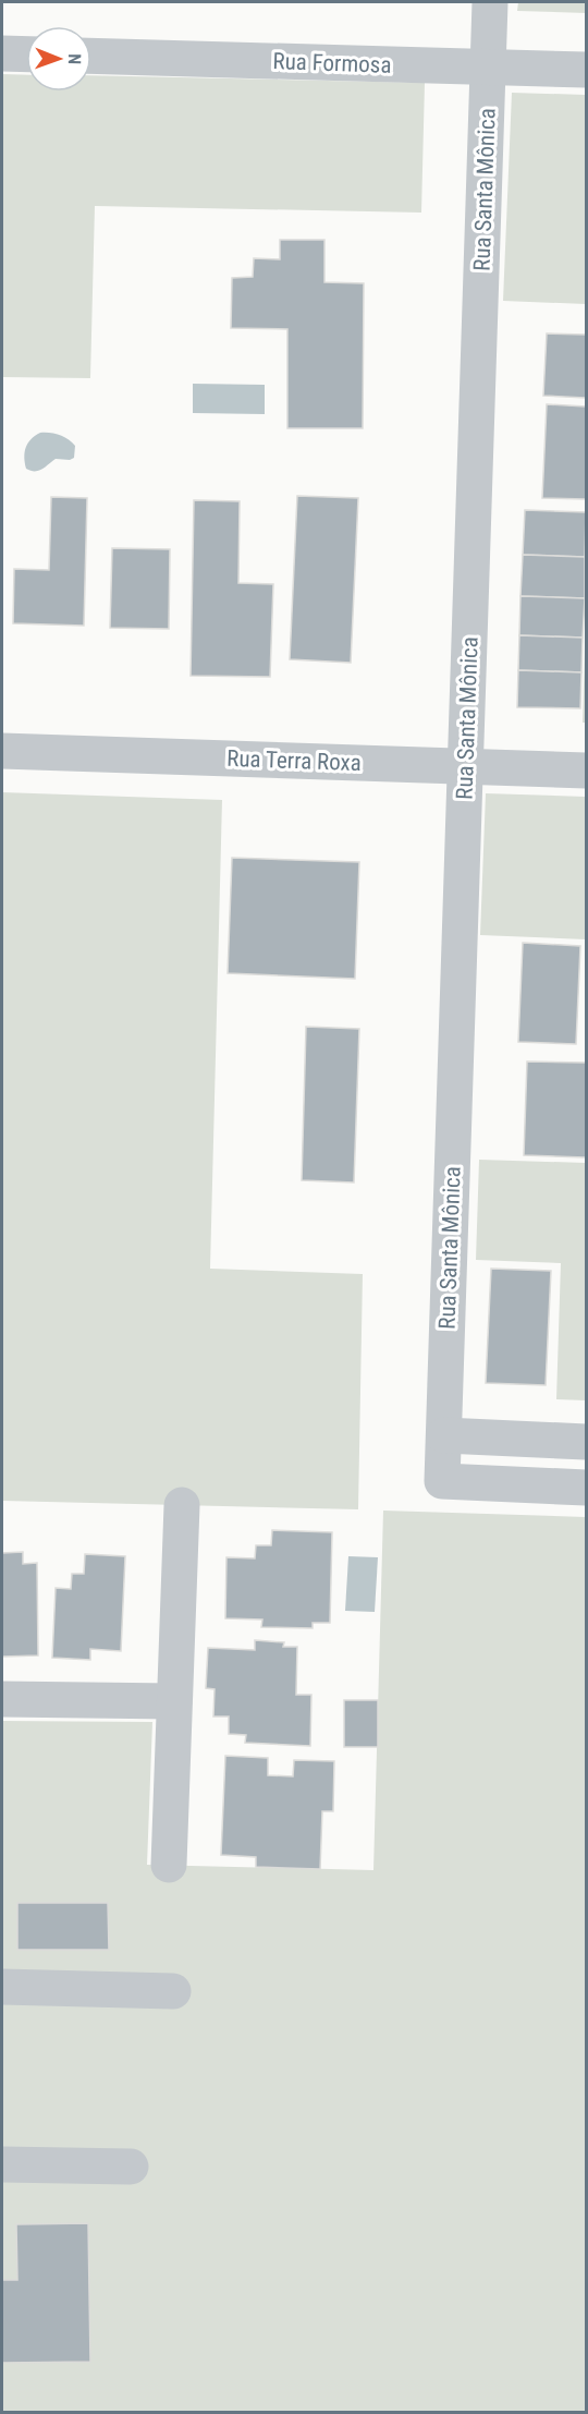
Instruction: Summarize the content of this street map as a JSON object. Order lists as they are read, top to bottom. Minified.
{"streets":{"street":["Rua Formosa","Rua Santa Mônica","Rua Terra Roxa"]},"crossings":[["Rua Formosa","Rua Santa Mônica"],["Rua Santa Mônica","Rua Terra Roxa"]],"north":"right"}
